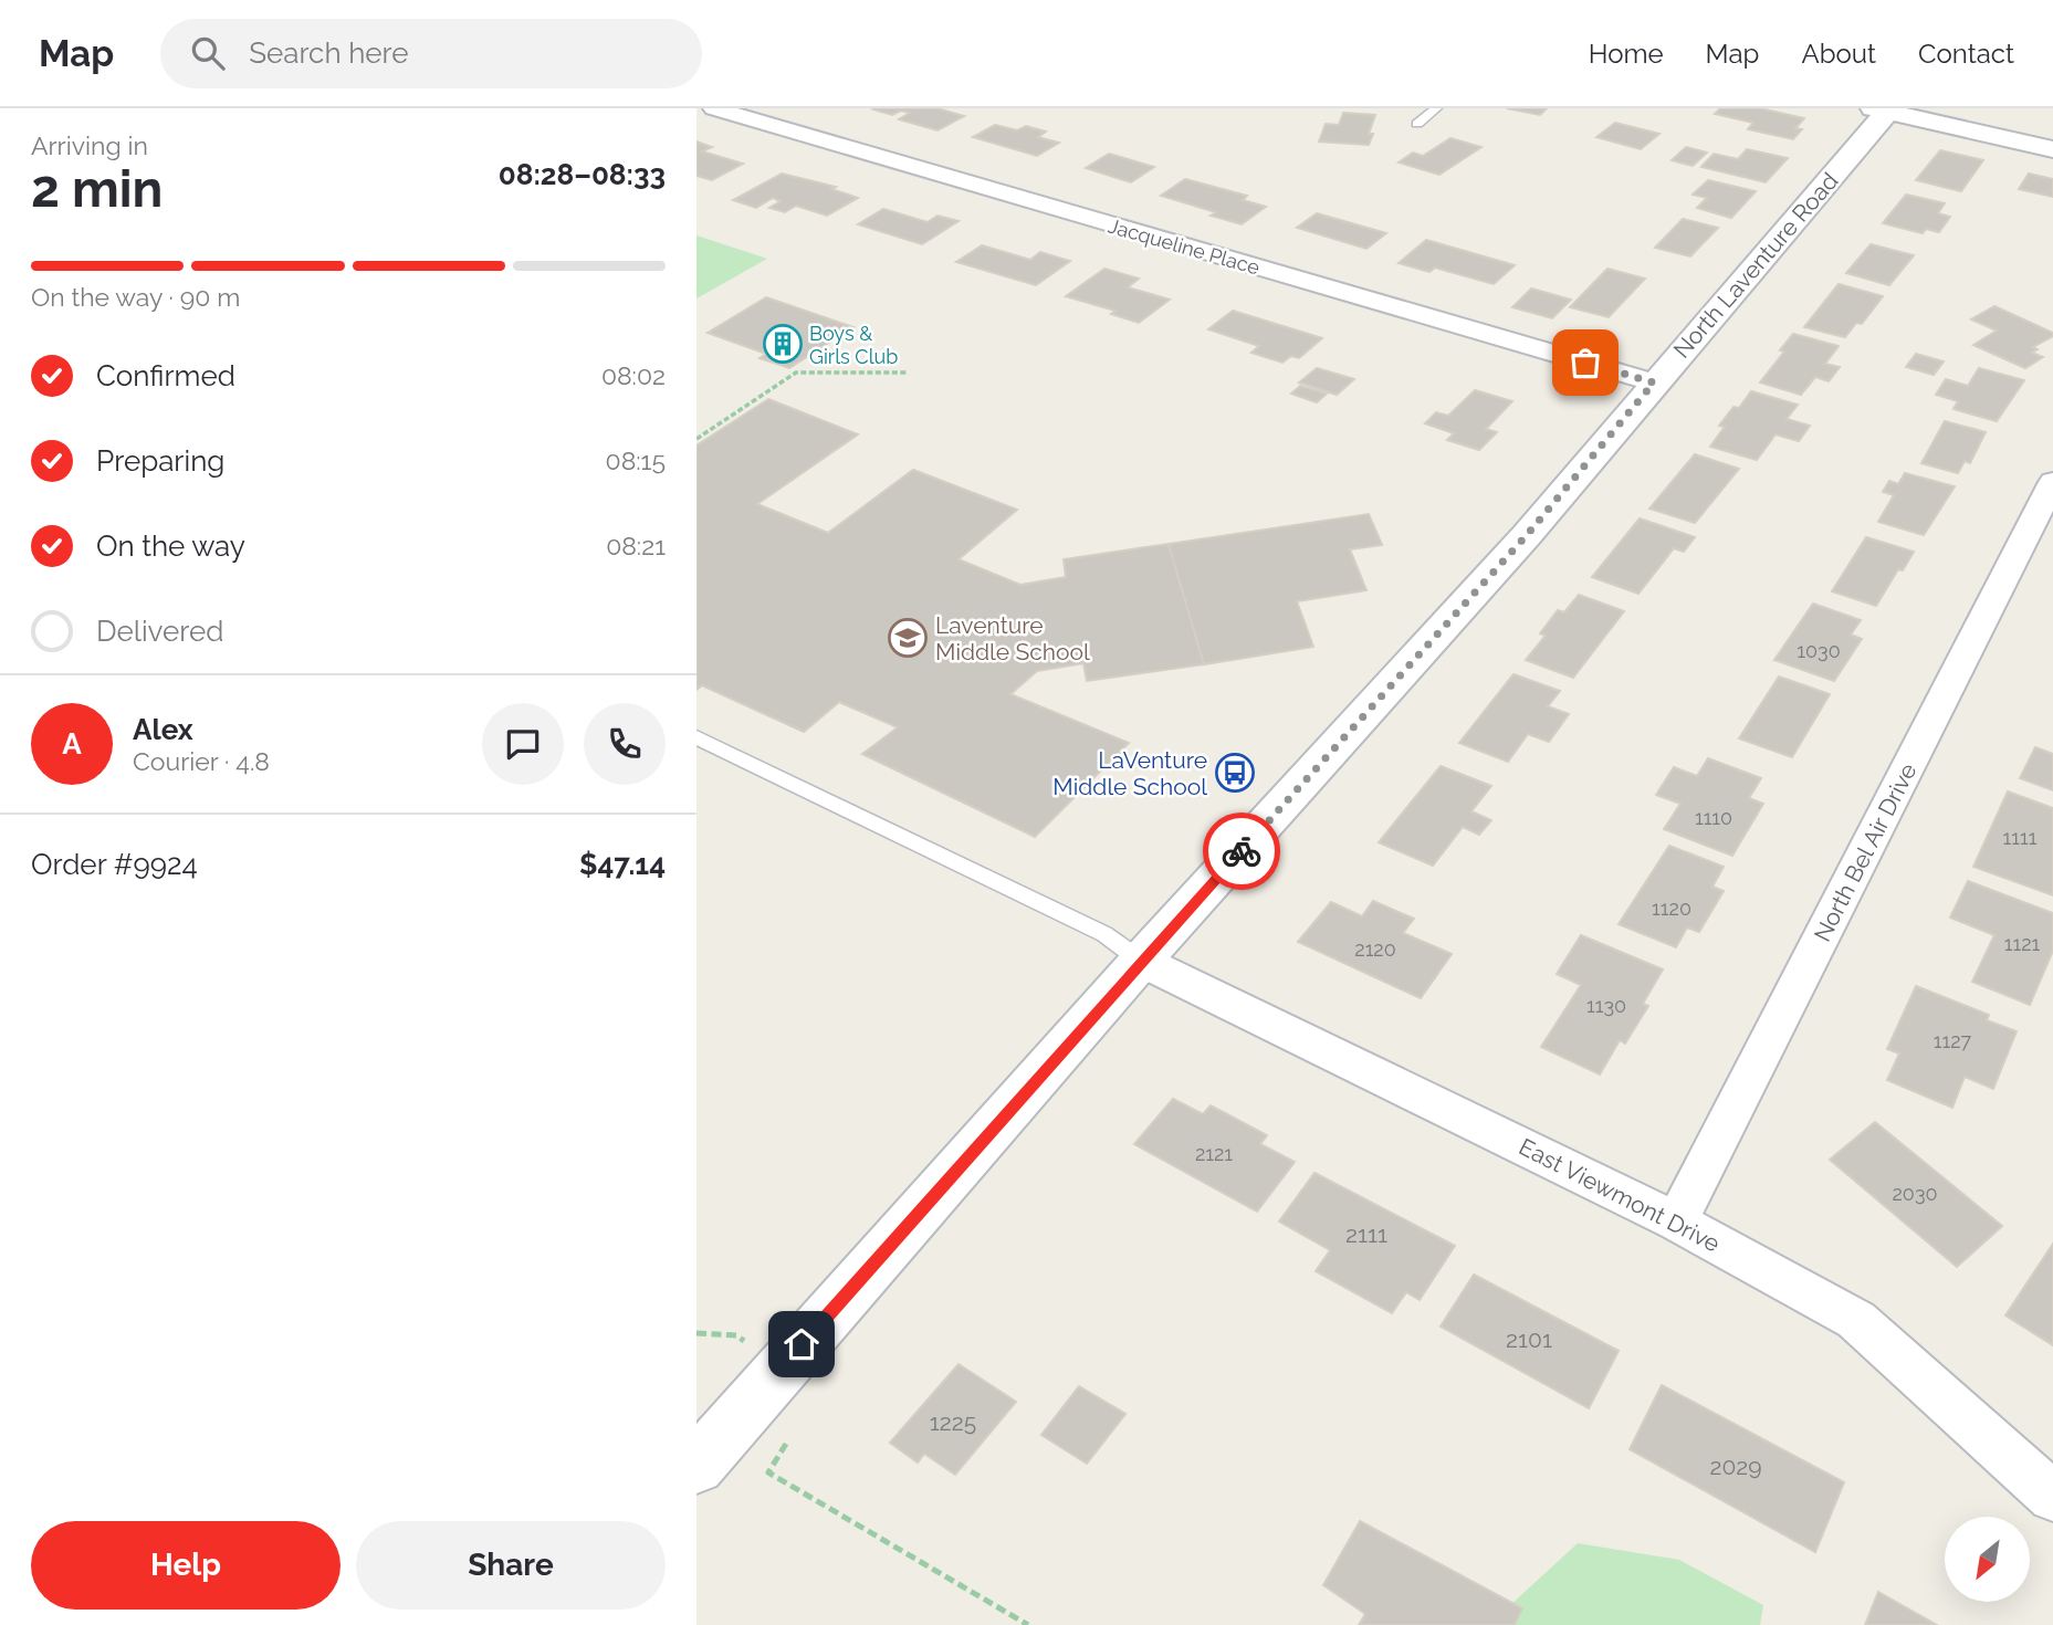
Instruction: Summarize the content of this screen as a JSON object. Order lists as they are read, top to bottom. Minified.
{"streets":{"street":["Jacqueline Place","North Laventure Road","North Bel Air Drive","East Viewmont Drive"]},"crossings":[["Jacqueline Place","North Laventure Road"],["North Laventure Road","East Viewmont Drive"],["North Bel Air Drive","East Viewmont Drive"]],"places":{"building":["Boys & Girls Club"],"school or university":["Laventure Middle School"],"bus stop":["LaVenture Middle School"]},"house_numbers":["1030","1110","1111","1120","1121","2120","1130","1127","2121","2030","2111","2101","1225","2029"],"north":"bottom left","page":{"header":"Map","search":"Search here","nav":["Home","Map","About","Contact"],"heading":["2 min","Arriving in","08:28–08:33"],"panel":["Alex","Courier · 4.8","Order #9924","$47.14"],"bar":"On the way · 90 m","list":[["Confirmed","08:02"],["Preparing","08:15"],["On the way","08:21"],"Delivered"],"round":"A","buttons":["Help","Share"]}}
